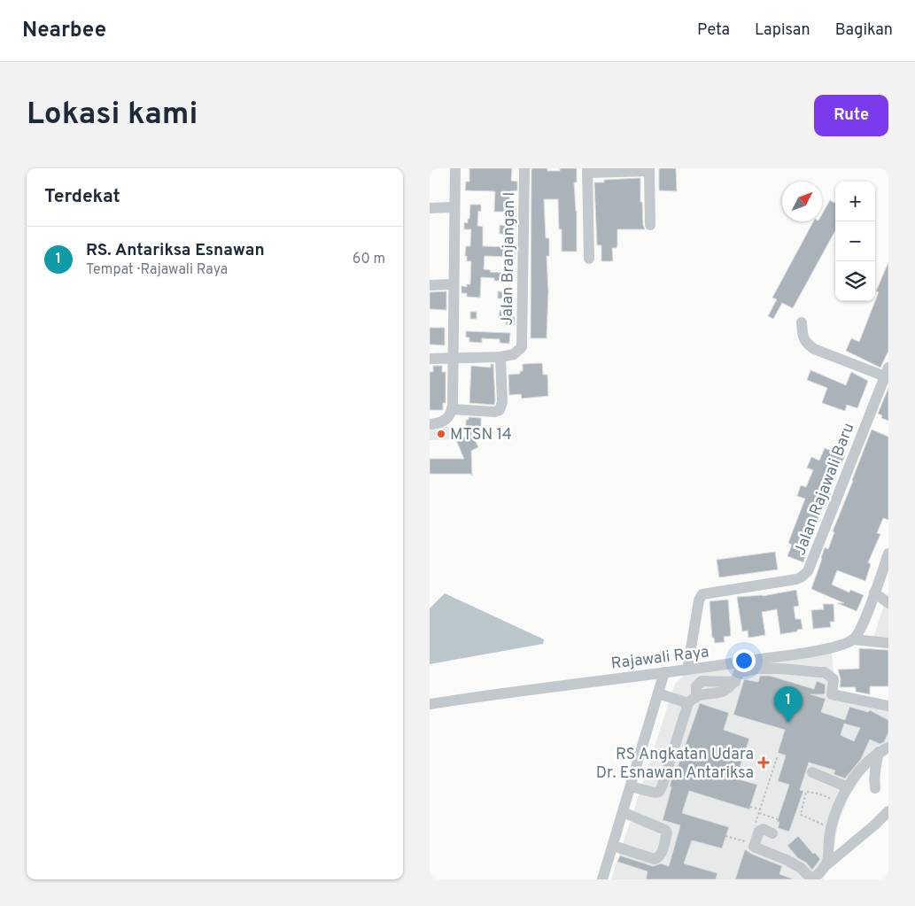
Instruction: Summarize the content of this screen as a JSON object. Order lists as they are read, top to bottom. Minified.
{"streets":{"street":["Jalan Branjangan I","Jalan Rajawali Baru","Rajawali Raya"]},"crossings":[["Jalan Rajawali Baru","Rajawali Raya"]],"places":{"other":["MTSN 14"],"health":["RS Angkatan Udara Dr. Esnawan Antariksa"]},"north":"top right","page":{"header":"Nearbee","nav":["Peta","Lapisan","Bagikan"],"buttons":"Rute","title":"Lokasi kami","heading":"Terdekat","map_buttons":["+","−"],"list":[{"mark":"1","name":"RS. Antariksa Esnawan","note":"Tempat · Rajawali Raya","value":"60 m"}],"pins":"1"}}
